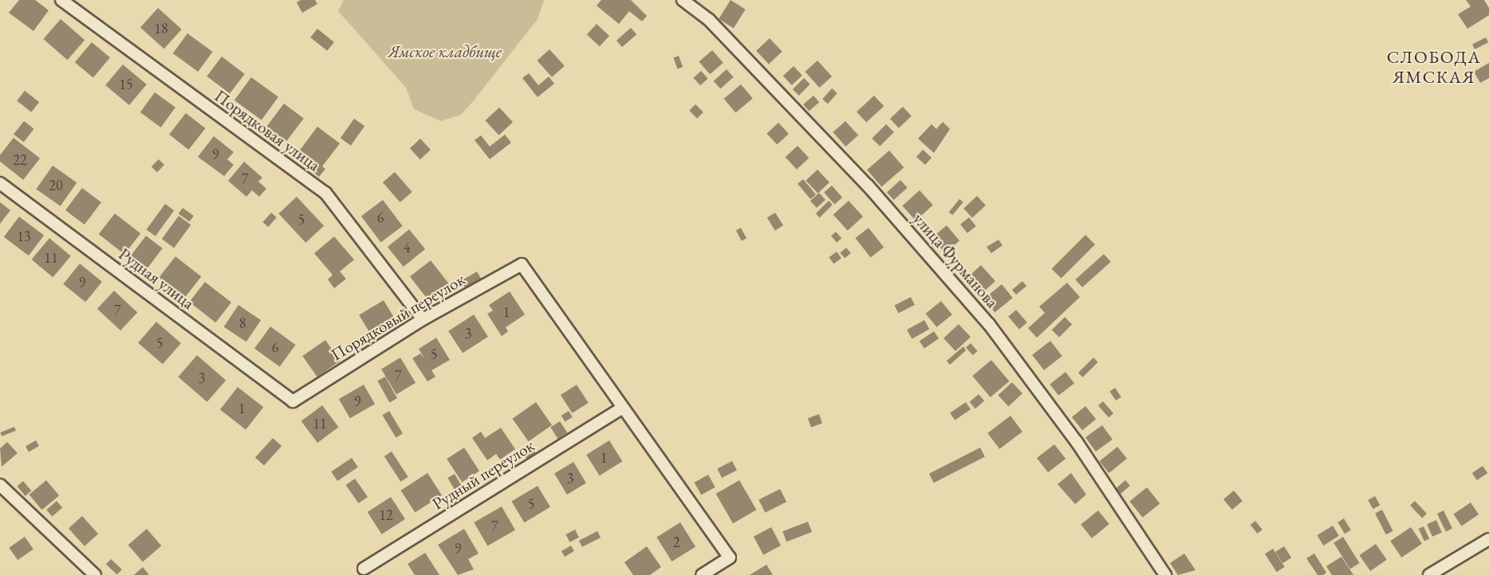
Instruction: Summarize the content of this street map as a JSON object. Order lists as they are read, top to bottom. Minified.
{"streets":{"street":["Порядковая улица","улица Фурманова","Рудная улица","Порядковый переулок","Рудный переулок"]},"crossings":[["Порядковая улица","Порядковый переулок"],["Рудная улица","Порядковый переулок"],["Порядковый переулок","Рудный переулок"]],"districts":["СЛОБОДА ЯМСКАЯ"],"parks":["Ямское кладбище"],"house_numbers":["18","15","9","22","7","20","6","5","13","4","11","9","7","1","8","3","5","6","5","7","3","9","1","11","1","3","5","12","7","2","9"]}
